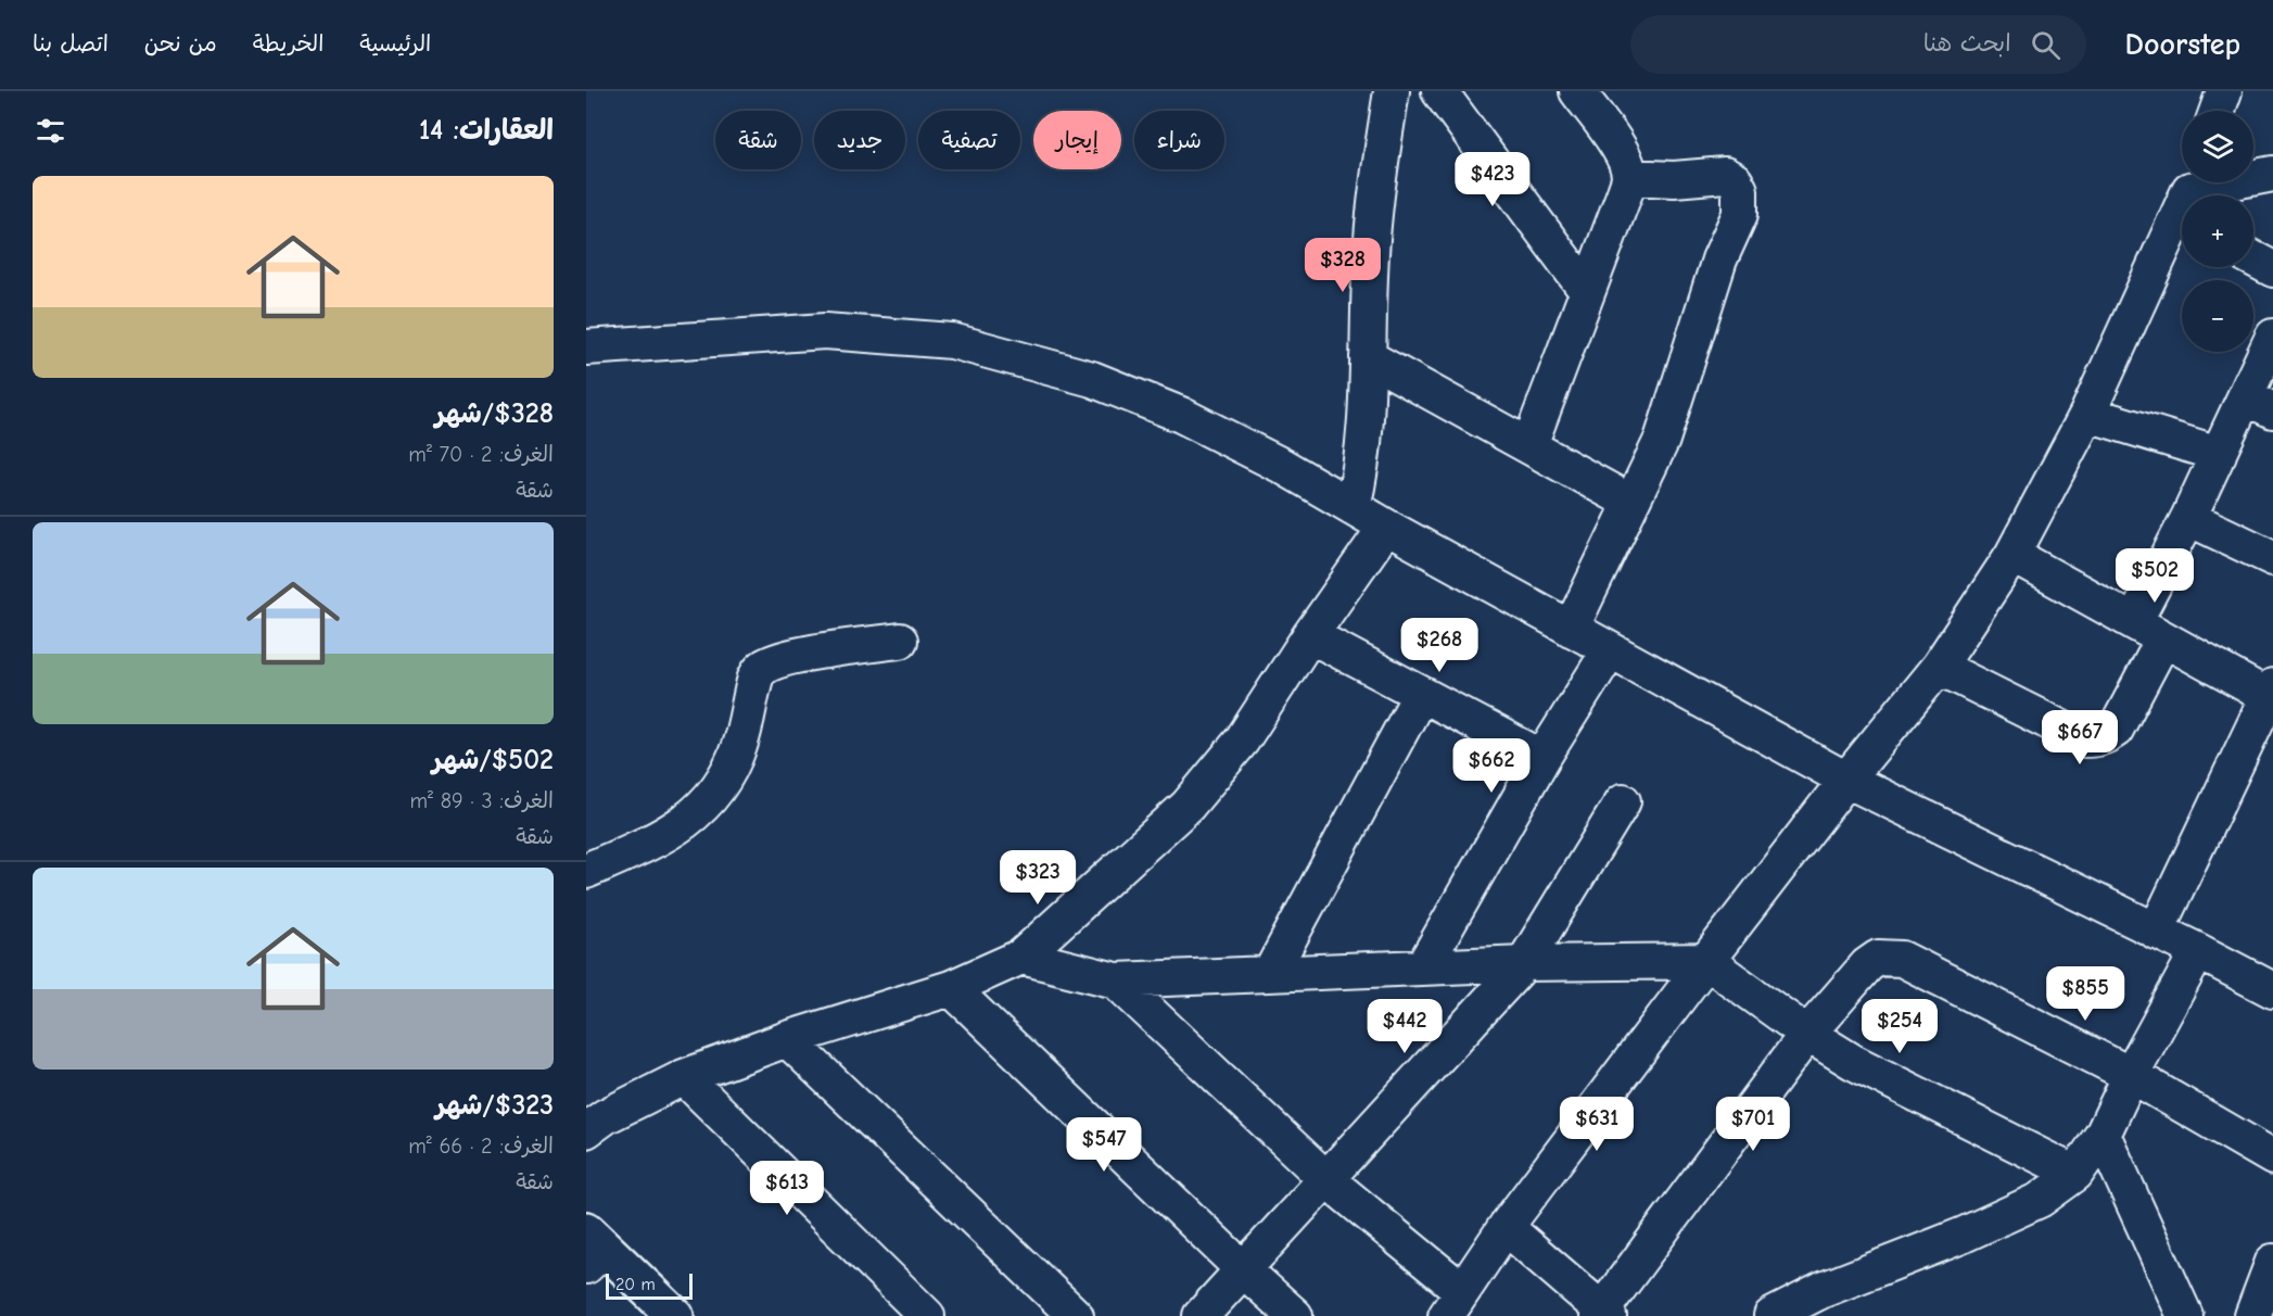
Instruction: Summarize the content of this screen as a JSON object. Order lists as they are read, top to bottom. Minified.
{"scale_bar":"20 m","page":{"header":"Doorstep","search":"ابحث هنا","nav":["الرئيسية","الخريطة","من نحن","اتصل بنا"],"heading":"العقارات: 14","map_buttons":["+","−"],"chip":["شراء","إيجار","تصفية","جديد","شقة"],"price":["$423","$328","$502","$268","$667","$662","$323","$855","$442","$254","$631","$701","$547","$613"],"list":[{"name":"$328/شهر","note":"الغرف: 2 · 70 m² · شقة"},{"name":"$502/شهر","note":"الغرف: 3 · 89 m² · شقة"},{"name":"$323/شهر","note":"الغرف: 2 · 66 m² · شقة"}],"scale":"20 m"}}
